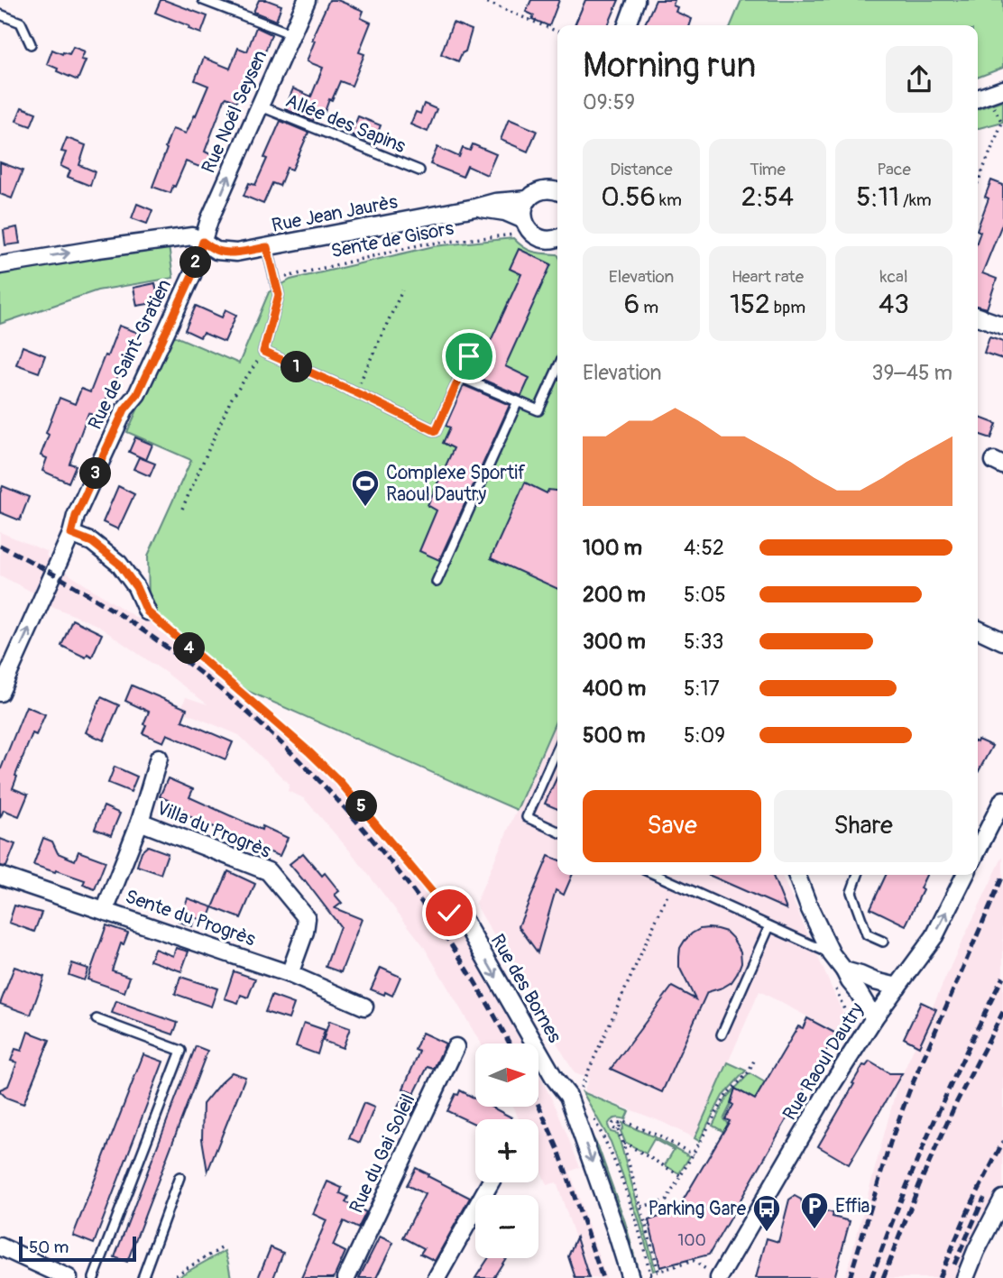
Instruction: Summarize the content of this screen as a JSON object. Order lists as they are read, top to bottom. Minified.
{"streets":{"street":["Rue Noël Seysen","Rue Jean Jaurès","Rue de Saint-Gratien","Villa du Progrès","Sente du Progrès","Rue des Bornes","Rue Raoul Dautry","Rue du Gai Soleil"],"lane":["Allée des Sapins"],"path":["Sente de Gisors"]},"crossings":[["Rue Noël Seysen","Allée des Sapins"],["Rue Noël Seysen","Rue Jean Jaurès"],["Rue Noël Seysen","Rue de Saint-Gratien"],["Rue Jean Jaurès","Sente de Gisors"],["Rue Jean Jaurès","Rue de Saint-Gratien"],["Villa du Progrès","Sente du Progrès"]],"one_way":["Rue Noël Seysen","Rue de Saint-Gratien","Rue des Bornes"],"places":{"sports":["Complexe Sportif Raoul Dautry"],"parking":["Effia"],"bus stop":["Parking Gare"]},"house_numbers":["100"],"scale_bar":"50 m","north":"right","page":{"heading":["Morning run","09:59"],"stats":[["Distance","0.56 km"],["Time","2:54"],["Pace","5:11 /km"],["Elevation","6 m"],["Heart rate","152 bpm"],["kcal","43"]],"pins":["2","1","3","4","5"],"chart":["Elevation","39–45 m"],"list":[{"name":"100 m","note":"4:52"},{"name":"200 m","note":"5:05"},{"name":"300 m","note":"5:33"},{"name":"400 m","note":"5:17"},{"name":"500 m","note":"5:09"}],"buttons":["Save","Share"],"map_buttons":["+","−"],"scale":"50 m"}}
